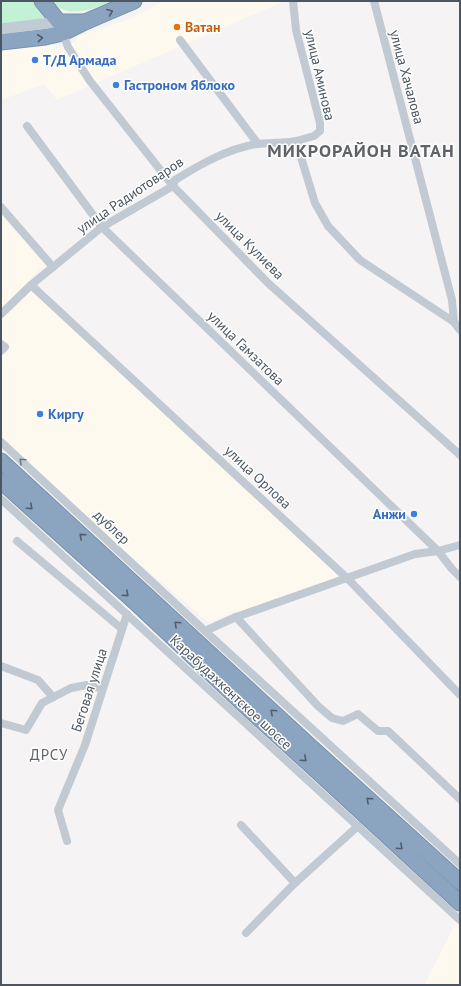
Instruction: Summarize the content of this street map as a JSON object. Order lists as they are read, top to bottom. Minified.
{"streets":{"highway":["Карабудахкентское шоссе"],"street":["улица Аминова","улица Хачалова","улица Радиотоваров","улица Кулиева","улица Гамзатова","улица Орлова","дублер","Беговая улица"]},"crossings":[["улица Аминова","улица Радиотоваров"],["улица Радиотоваров","улица Кулиева"],["улица Радиотоваров","улица Гамзатова"],["улица Радиотоваров","улица Орлова"]],"districts":["МИКРОРАЙОН ВАТАН","ДРСУ"],"places":["Ватан","Т/Д Армада","Гастроном Яблоко","Киргу","Анжи"]}
